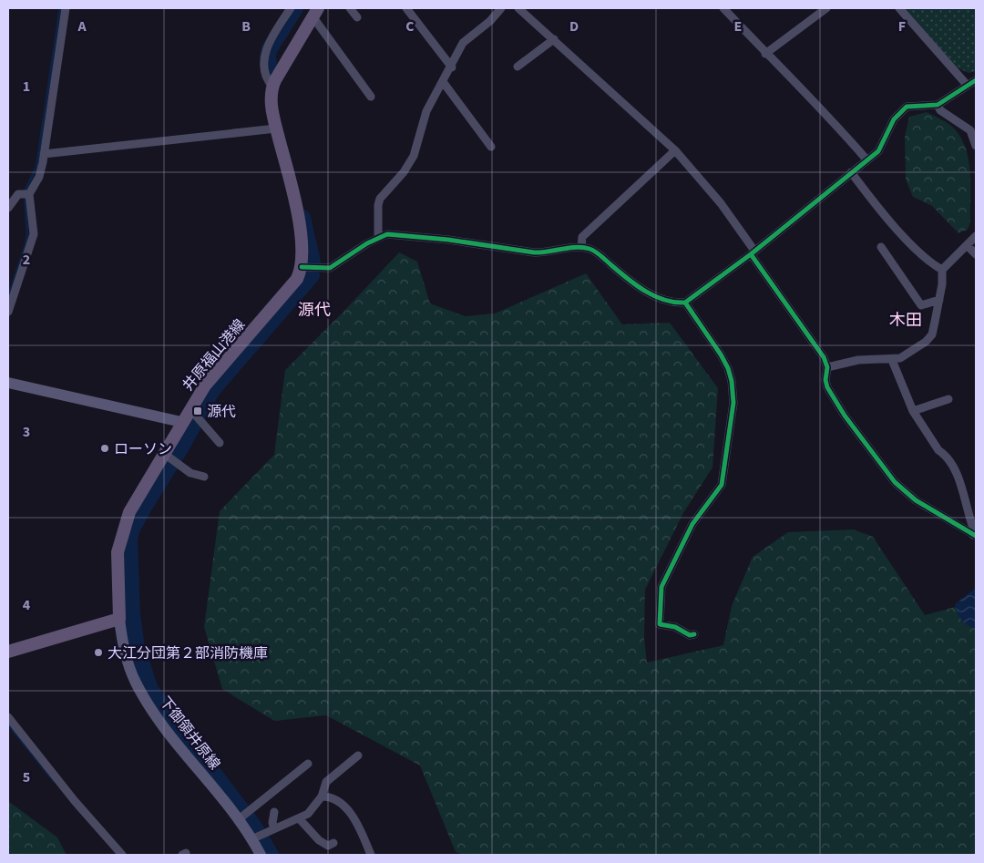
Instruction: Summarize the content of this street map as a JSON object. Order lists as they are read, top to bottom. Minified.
{"streets":{"main road":["井原福山港線","下御領井原線"]},"crossings":[["井原福山港線","下御領井原線"]],"districts":["源代","木田"],"places":{"transit":["源代"],"other":["ローソン","大江分団第２部消防機庫"]},"grid":{"columns":["A","B","C","D","E","F"],"rows":["1","2","3","4","5"]}}
